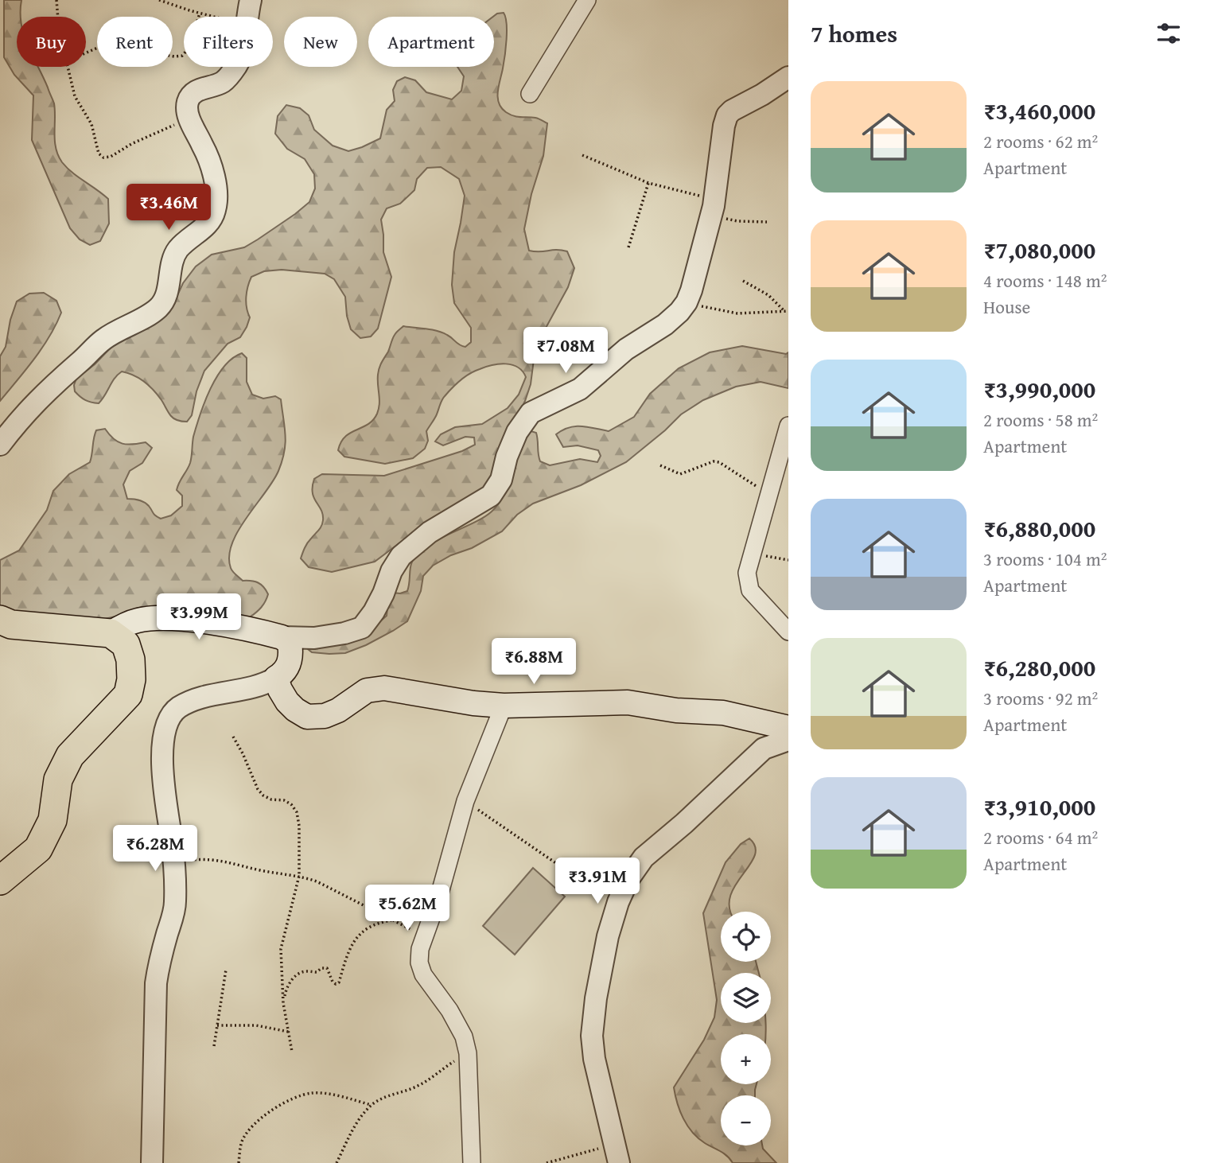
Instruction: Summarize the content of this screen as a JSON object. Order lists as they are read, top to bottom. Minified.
{"page":{"heading":"7 homes","chip":["Buy","Rent","Filters","New","Apartment"],"list":[{"name":"₹3,460,000","note":"2 rooms · 62 m² · Apartment"},{"name":"₹7,080,000","note":"4 rooms · 148 m² · House"},{"name":"₹3,990,000","note":"2 rooms · 58 m² · Apartment"},{"name":"₹6,880,000","note":"3 rooms · 104 m² · Apartment"},{"name":"₹6,280,000","note":"3 rooms · 92 m² · Apartment"},{"name":"₹3,910,000","note":"2 rooms · 64 m² · Apartment"}],"price":["₹3.46M","₹7.08M","₹3.99M","₹6.88M","₹6.28M","₹3.91M","₹5.62M"],"map_buttons":["+","−"]}}
